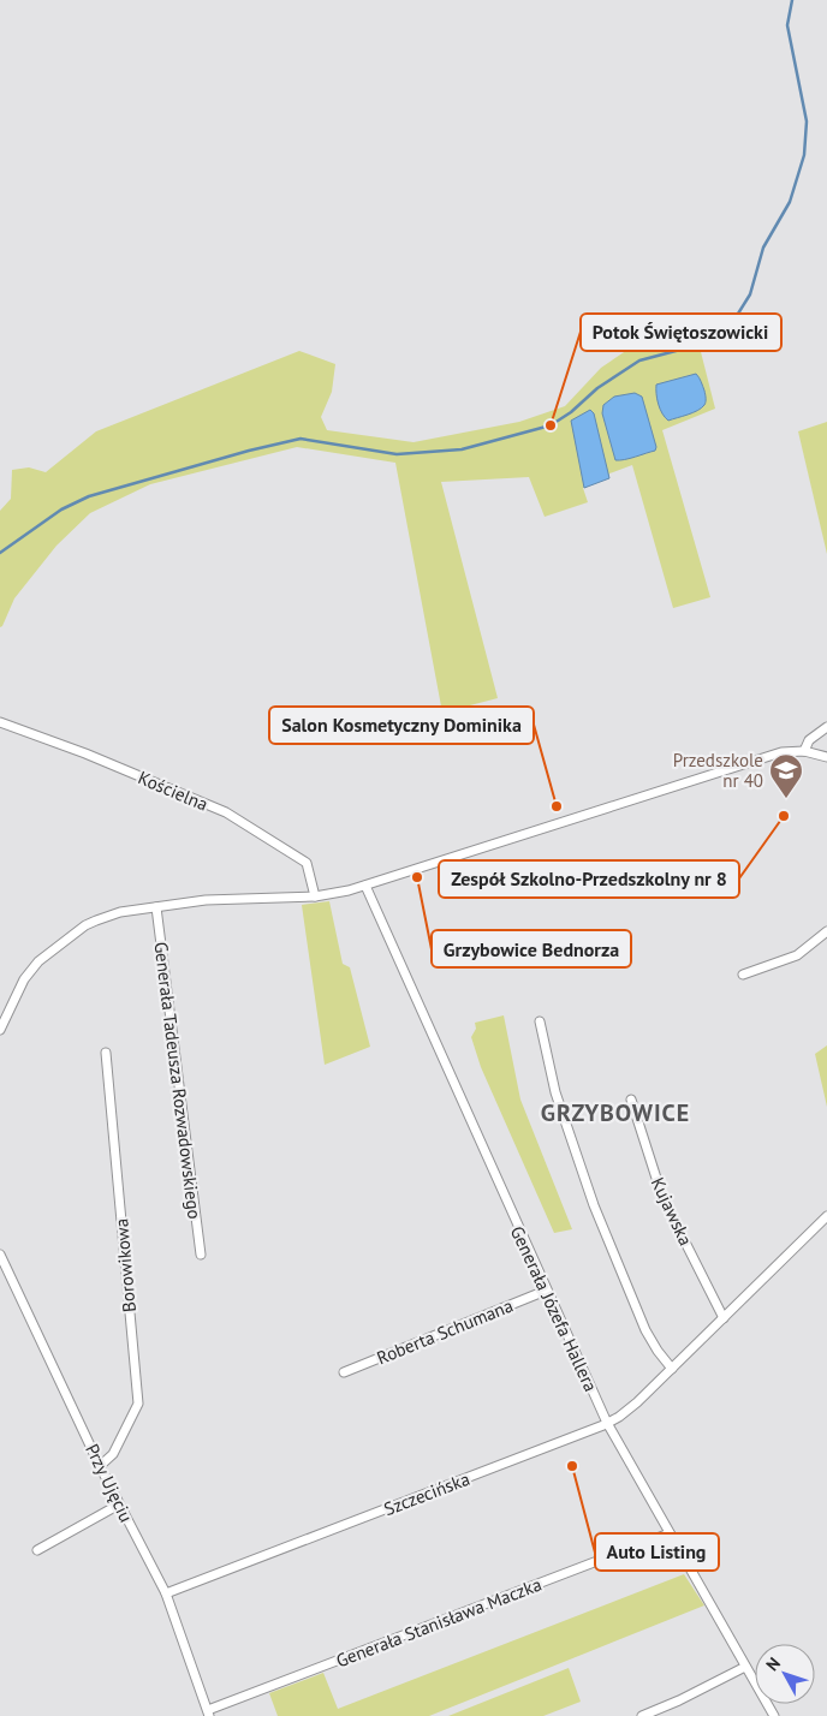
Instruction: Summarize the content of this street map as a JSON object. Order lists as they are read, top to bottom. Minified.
{"streets":{"street":["Kościelna","Generała Tadeusza Rozwadowskiego","Kujawska","Borowikowa","Generała Józefa Hallera","Roberta Schumana","Przy Ujęciu","Szczecińska","Generała Stanisława Maczka"]},"crossings":[["Kujawska","Szczecińska"],["Borowikowa","Przy Ujęciu"],["Generała Józefa Hallera","Roberta Schumana"],["Generała Józefa Hallera","Szczecińska"],["Generała Józefa Hallera","Generała Stanisława Maczka"],["Przy Ujęciu","Szczecińska"],["Przy Ujęciu","Generała Stanisława Maczka"]],"districts":["GRZYBOWICE"],"places":{"other":["Potok Świętoszowicki","Salon Kosmetyczny Dominika","Zespół Szkolno-Przedszkolny nr 8","Grzybowice Bednorza","Auto Listing"],"school or university":["Przedszkole nr 40"]},"north":"top left"}
